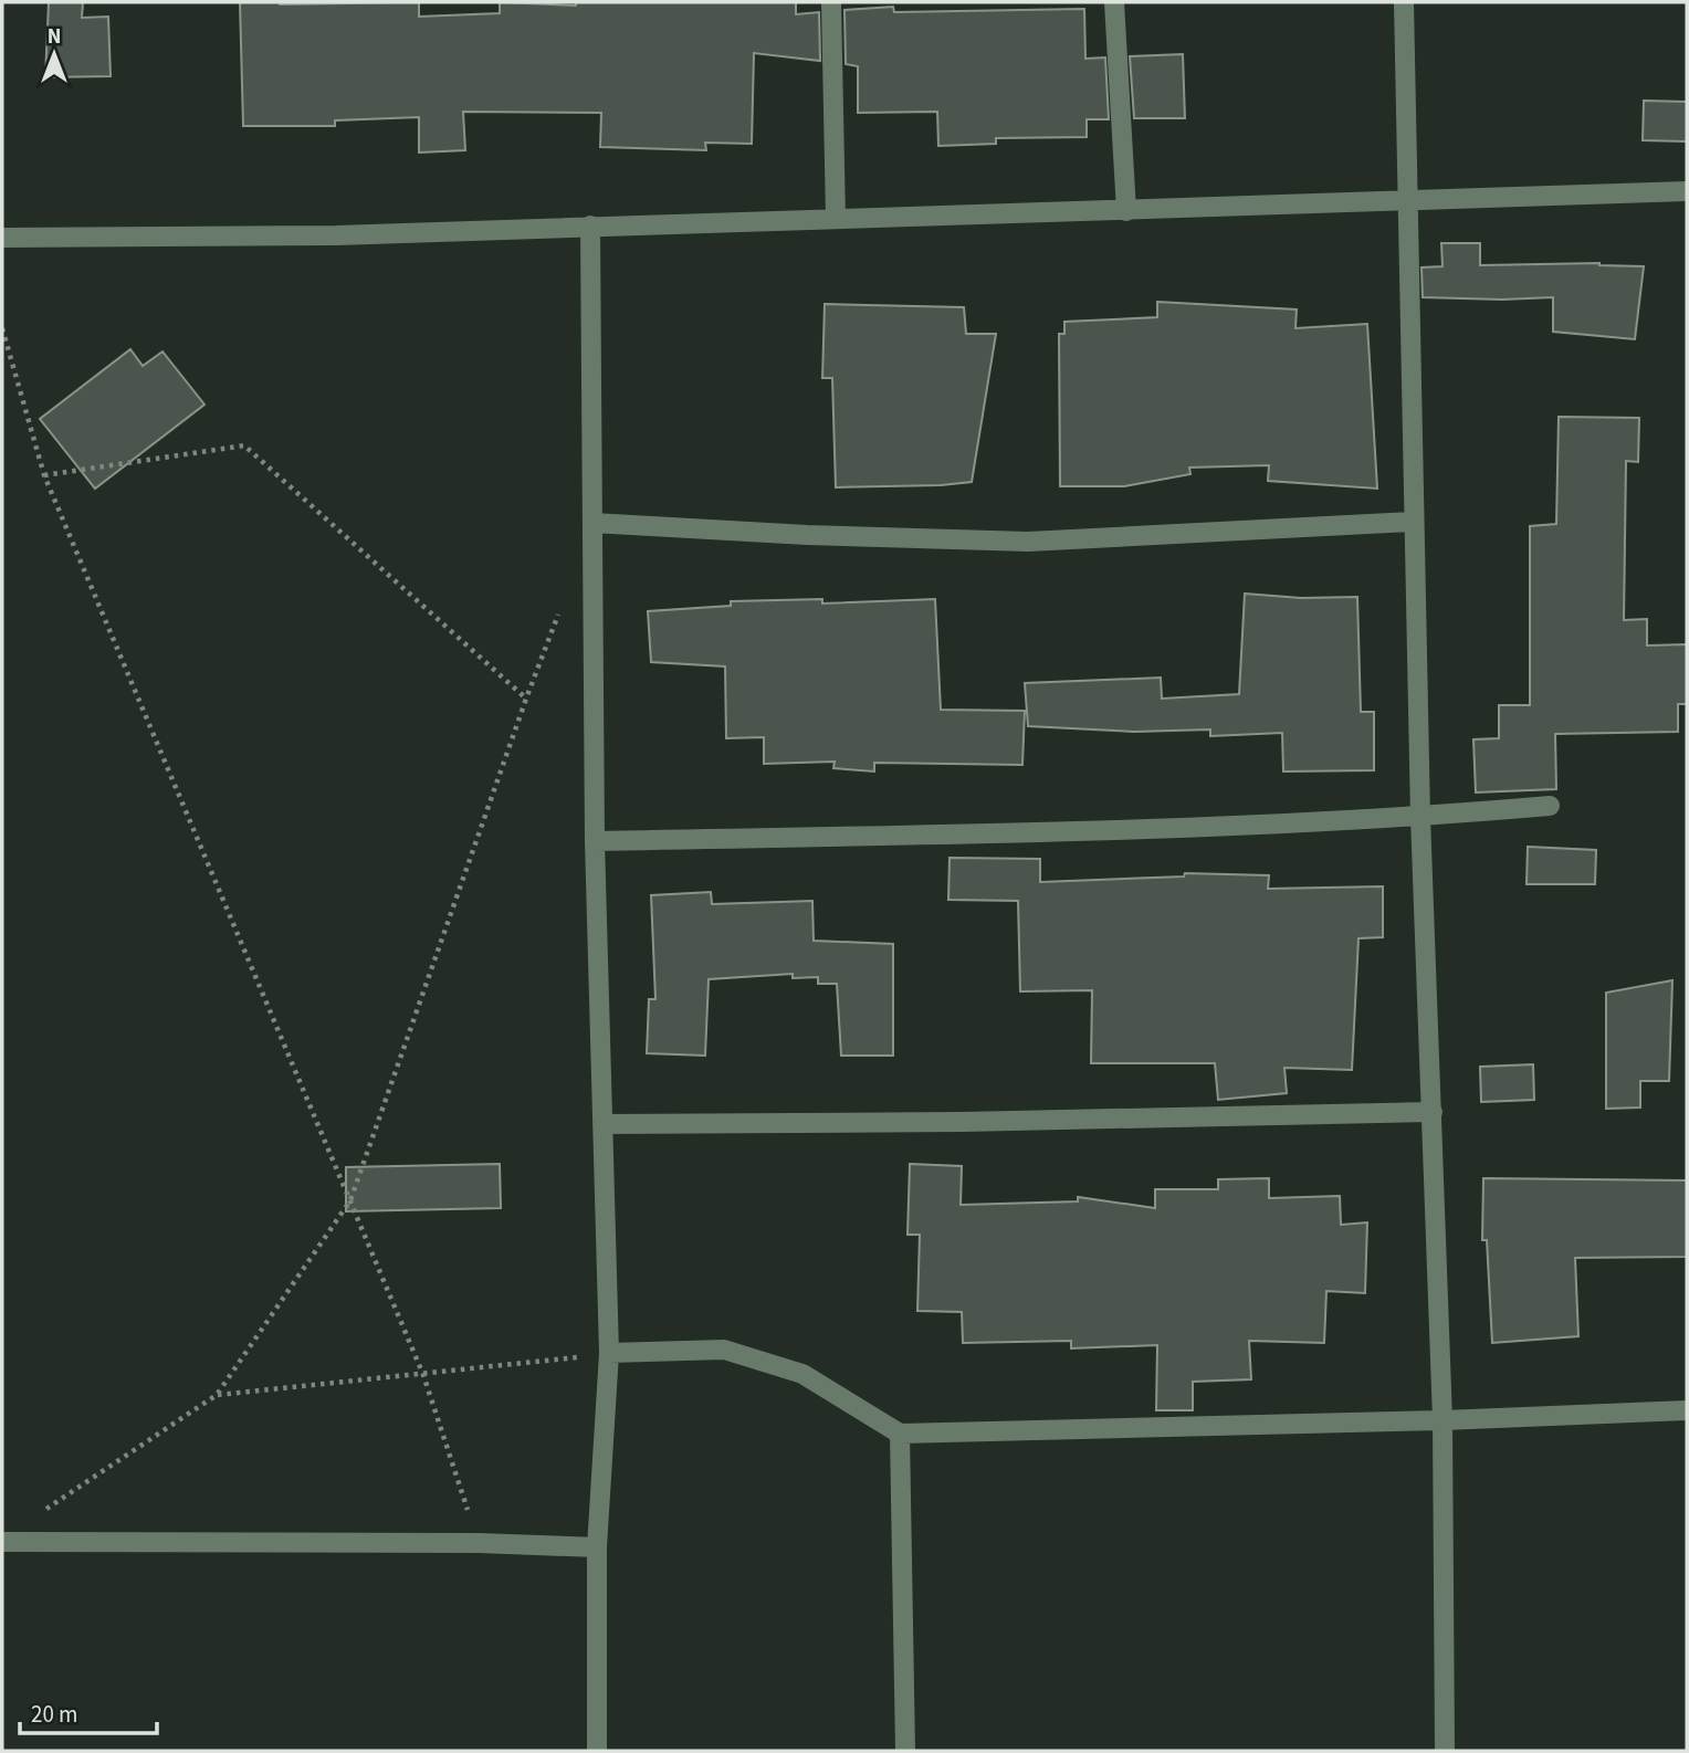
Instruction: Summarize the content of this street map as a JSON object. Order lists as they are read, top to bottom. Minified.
{"scale_bar":"20 m","north":"top"}
